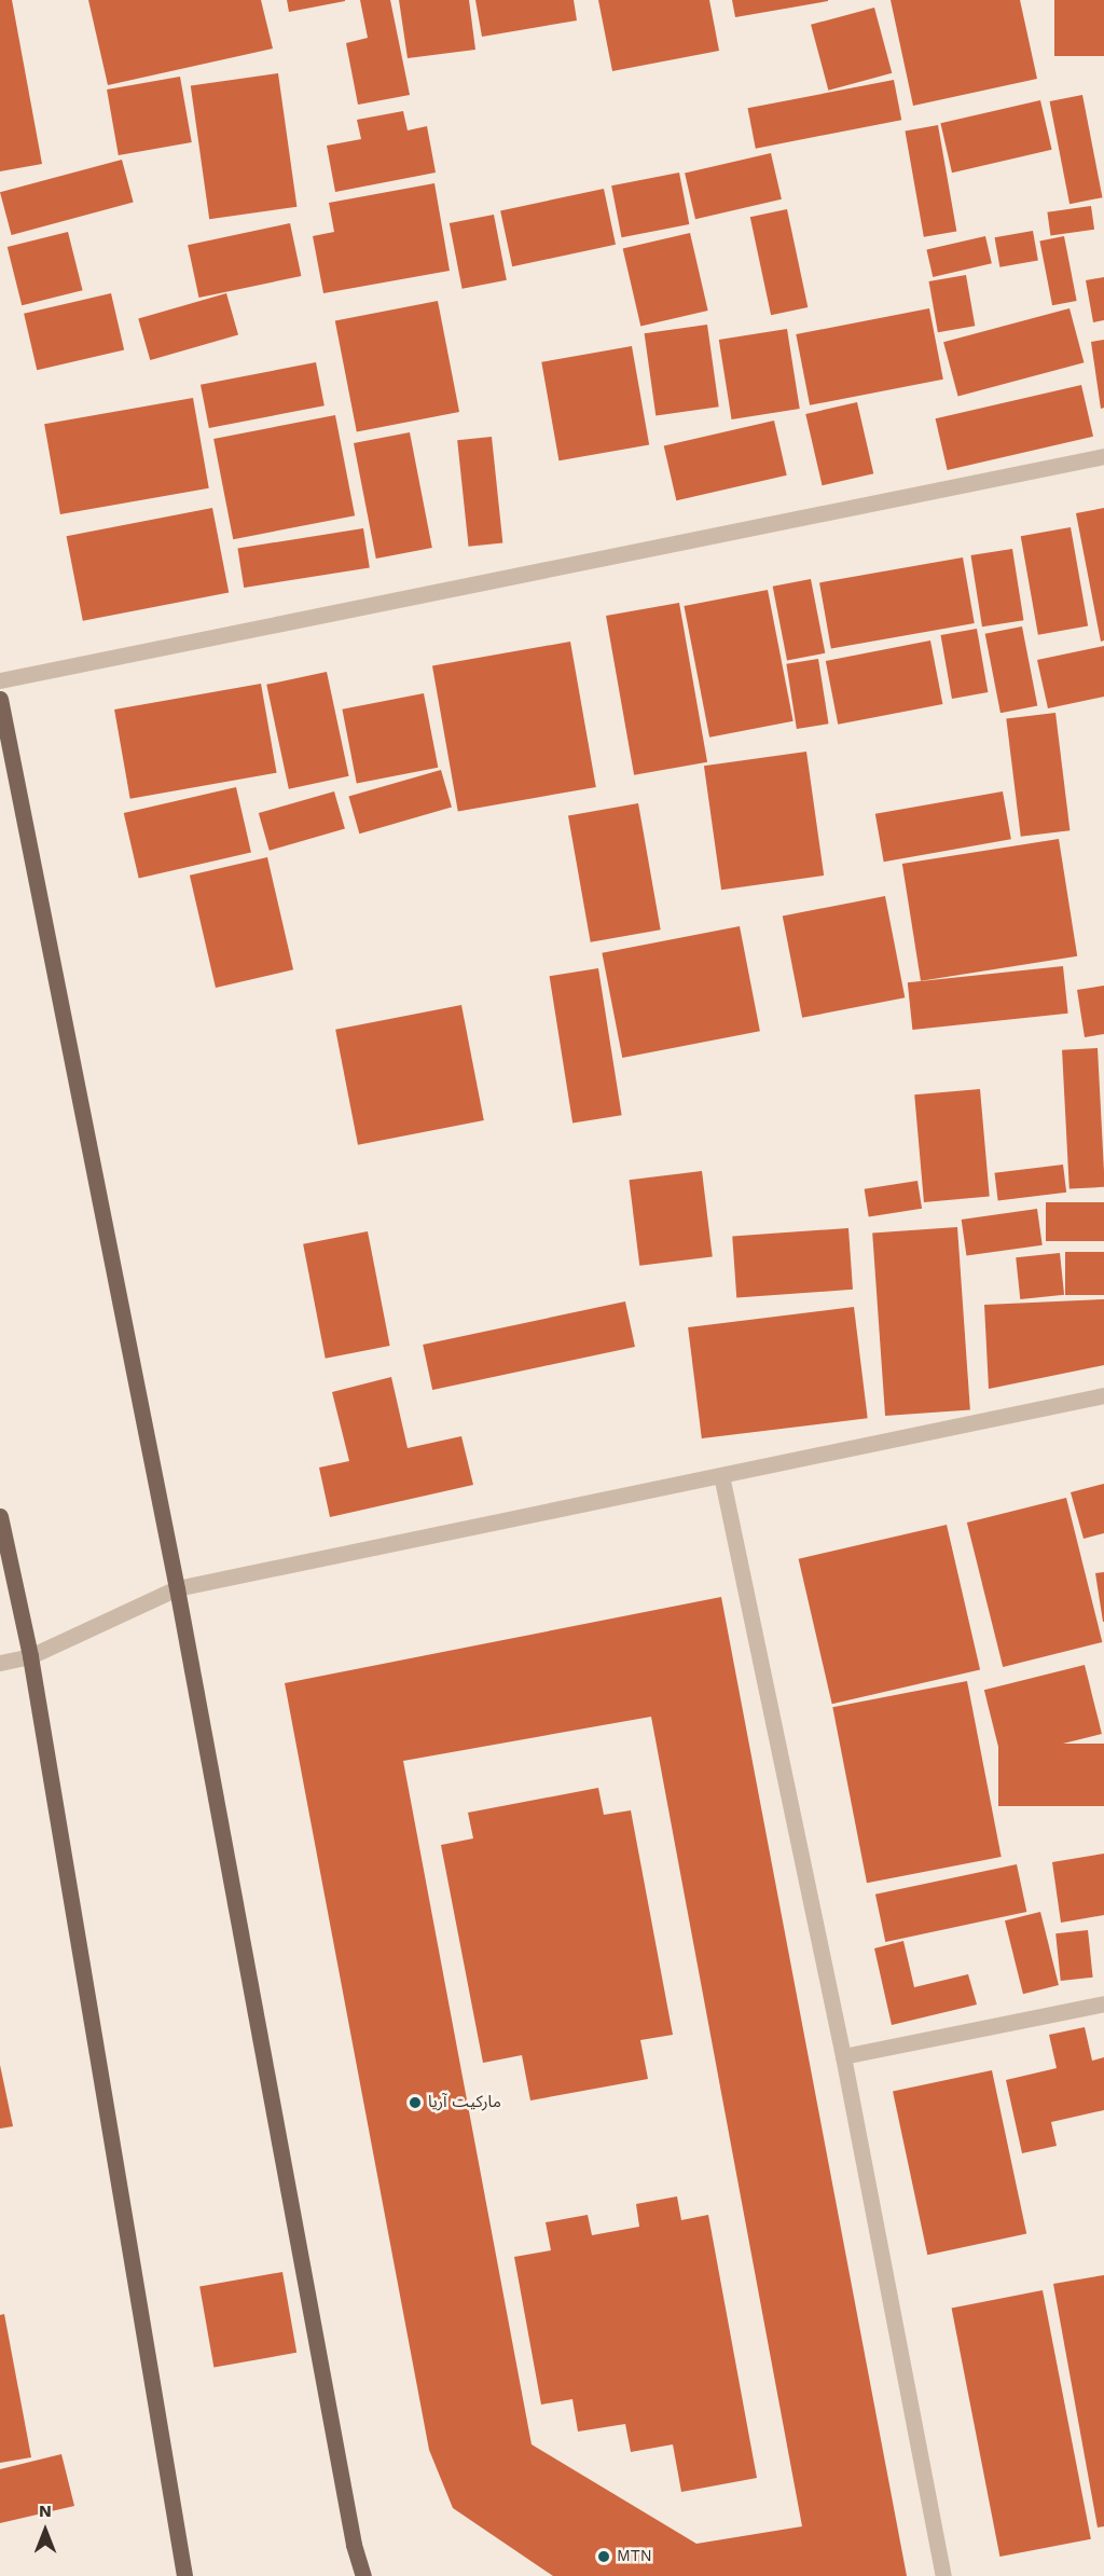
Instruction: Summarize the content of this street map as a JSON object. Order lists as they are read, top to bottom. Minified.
{"places":["مارکیت آریا","MTN"],"north":"top"}
